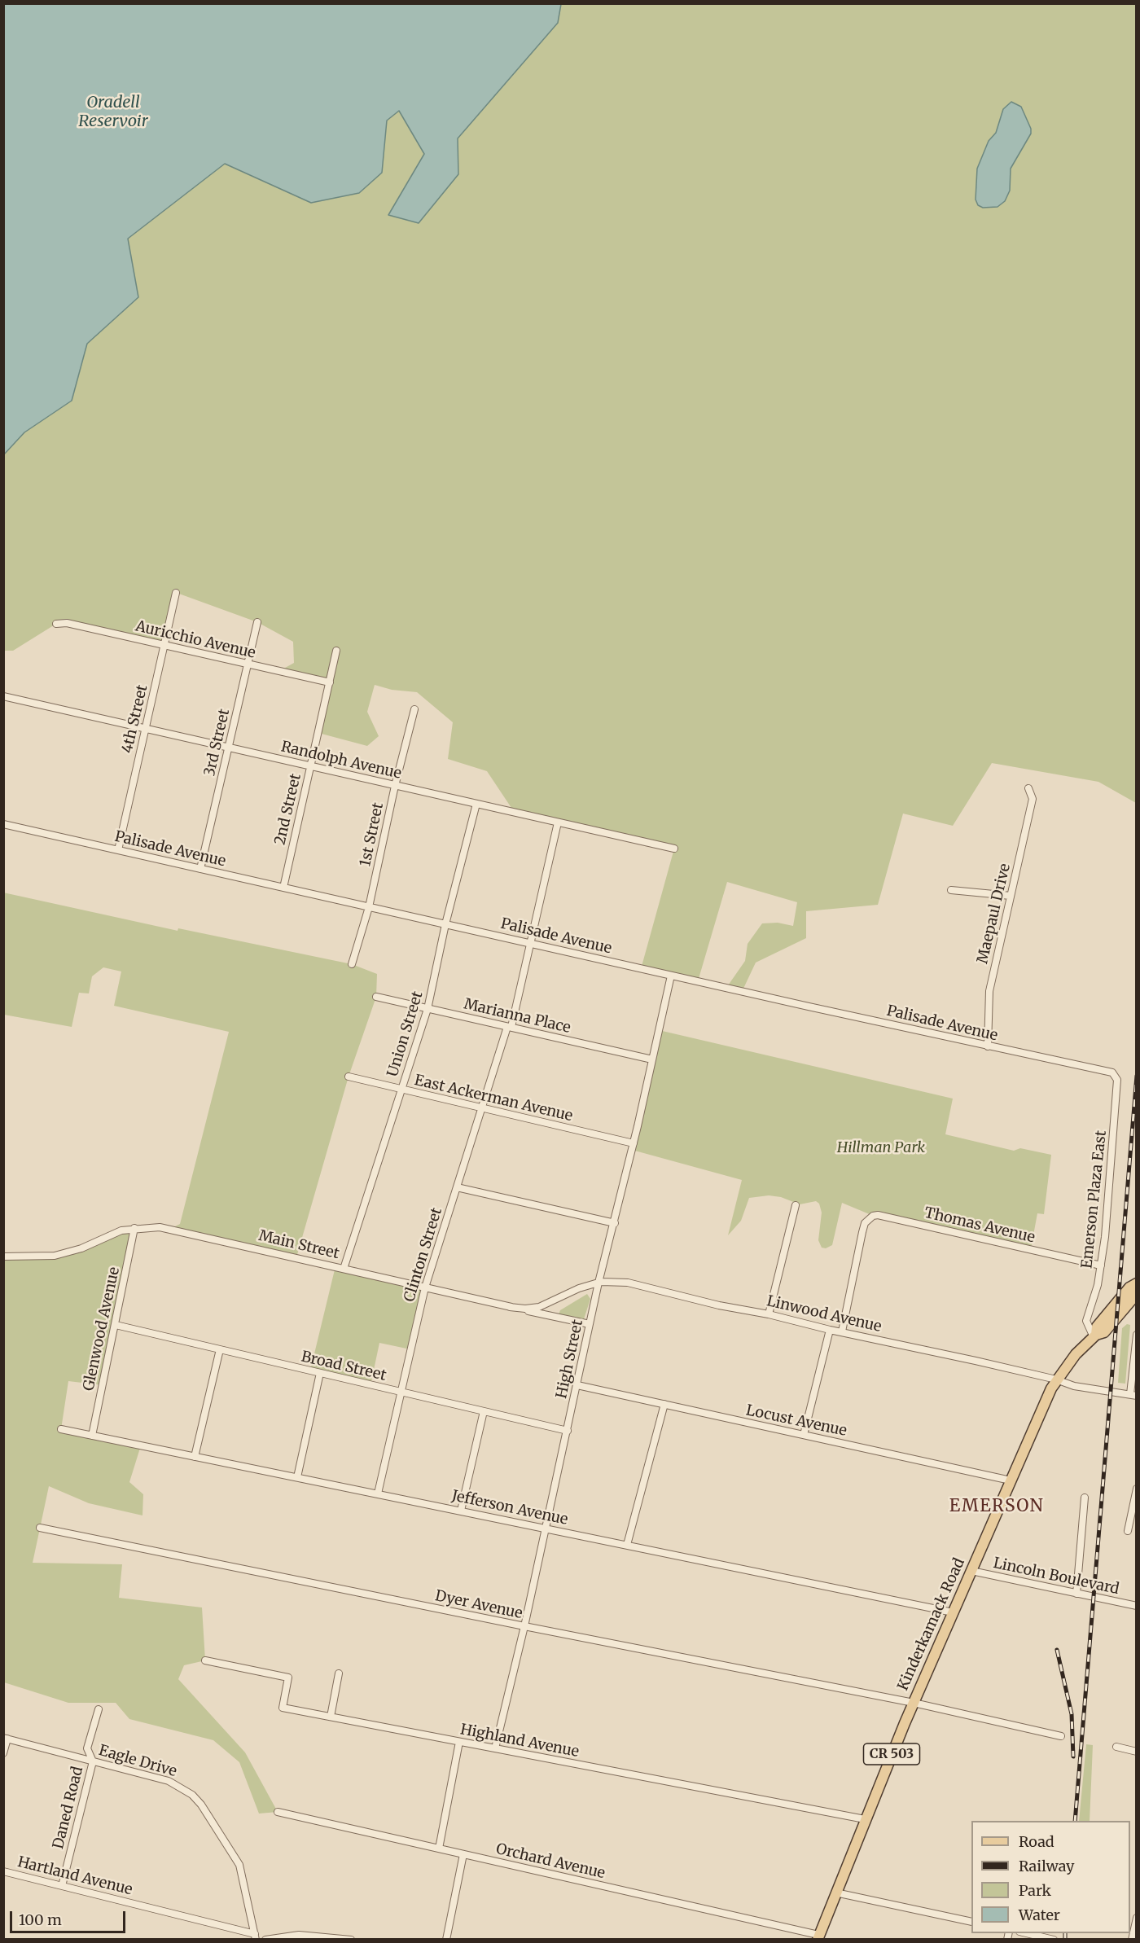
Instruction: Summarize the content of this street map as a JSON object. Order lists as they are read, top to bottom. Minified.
{"streets":{"main road":["Kinderkamack Road","CR 503"],"street":["Auricchio Avenue","4th Street","3rd Street","Randolph Avenue","2nd Street","1st Street","Palisade Avenue","Maepaul Drive","Marianna Place","Union Street","East Ackerman Avenue","Emerson Plaza East","Thomas Avenue","Main Street","Clinton Street","Linwood Avenue","Glenwood Avenue","High Street","Broad Street","Locust Avenue","Jefferson Avenue","Lincoln Boulevard","Dyer Avenue","Highland Avenue","Eagle Drive","Daned Road","Orchard Avenue","Hartland Avenue"]},"crossings":[["Auricchio Avenue","4th Street"],["Auricchio Avenue","3rd Street"],["Auricchio Avenue","2nd Street"],["4th Street","Randolph Avenue"],["4th Street","Palisade Avenue"],["3rd Street","Randolph Avenue"],["3rd Street","Palisade Avenue"],["Randolph Avenue","2nd Street"],["Randolph Avenue","1st Street"],["Randolph Avenue","Union Street"],["Randolph Avenue","Clinton Street"],["2nd Street","Palisade Avenue"],["1st Street","Palisade Avenue"],["Palisade Avenue","Maepaul Drive"],["Palisade Avenue","Union Street"],["Palisade Avenue","Emerson Plaza East"],["Palisade Avenue","Clinton Street"],["Palisade Avenue","High Street"],["Marianna Place","Union Street"],["Marianna Place","Clinton Street"],["Marianna Place","High Street"],["Union Street","East Ackerman Avenue"],["Union Street","Main Street"],["East Ackerman Avenue","Clinton Street"],["East Ackerman Avenue","High Street"],["Emerson Plaza East","Thomas Avenue"],["Emerson Plaza East","Kinderkamack Road"],["Thomas Avenue","Linwood Avenue"],["Main Street","Clinton Street"],["Main Street","Linwood Avenue"],["Main Street","Glenwood Avenue"],["Main Street","High Street"],["Clinton Street","Broad Street"],["Clinton Street","Jefferson Avenue"],["Linwood Avenue","High Street"],["Linwood Avenue","Kinderkamack Road"],["Glenwood Avenue","Broad Street"],["Glenwood Avenue","Jefferson Avenue"],["High Street","Broad Street"],["High Street","Locust Avenue"],["High Street","Jefferson Avenue"],["High Street","Dyer Avenue"],["High Street","Highland Avenue"],["Locust Avenue","Kinderkamack Road"],["Jefferson Avenue","Kinderkamack Road"],["Lincoln Boulevard","Kinderkamack Road"],["Dyer Avenue","Kinderkamack Road"],["Kinderkamack Road","Highland Avenue"],["Kinderkamack Road","Orchard Avenue"],["Eagle Drive","Daned Road"],["Eagle Drive","Hartland Avenue"],["Daned Road","Hartland Avenue"]],"districts":["EMERSON"],"water":["Oradell Reservoir"],"parks":["Hillman Park"],"legend":["Road","Railway","Park","Water"],"scale_bar":"100 m"}
